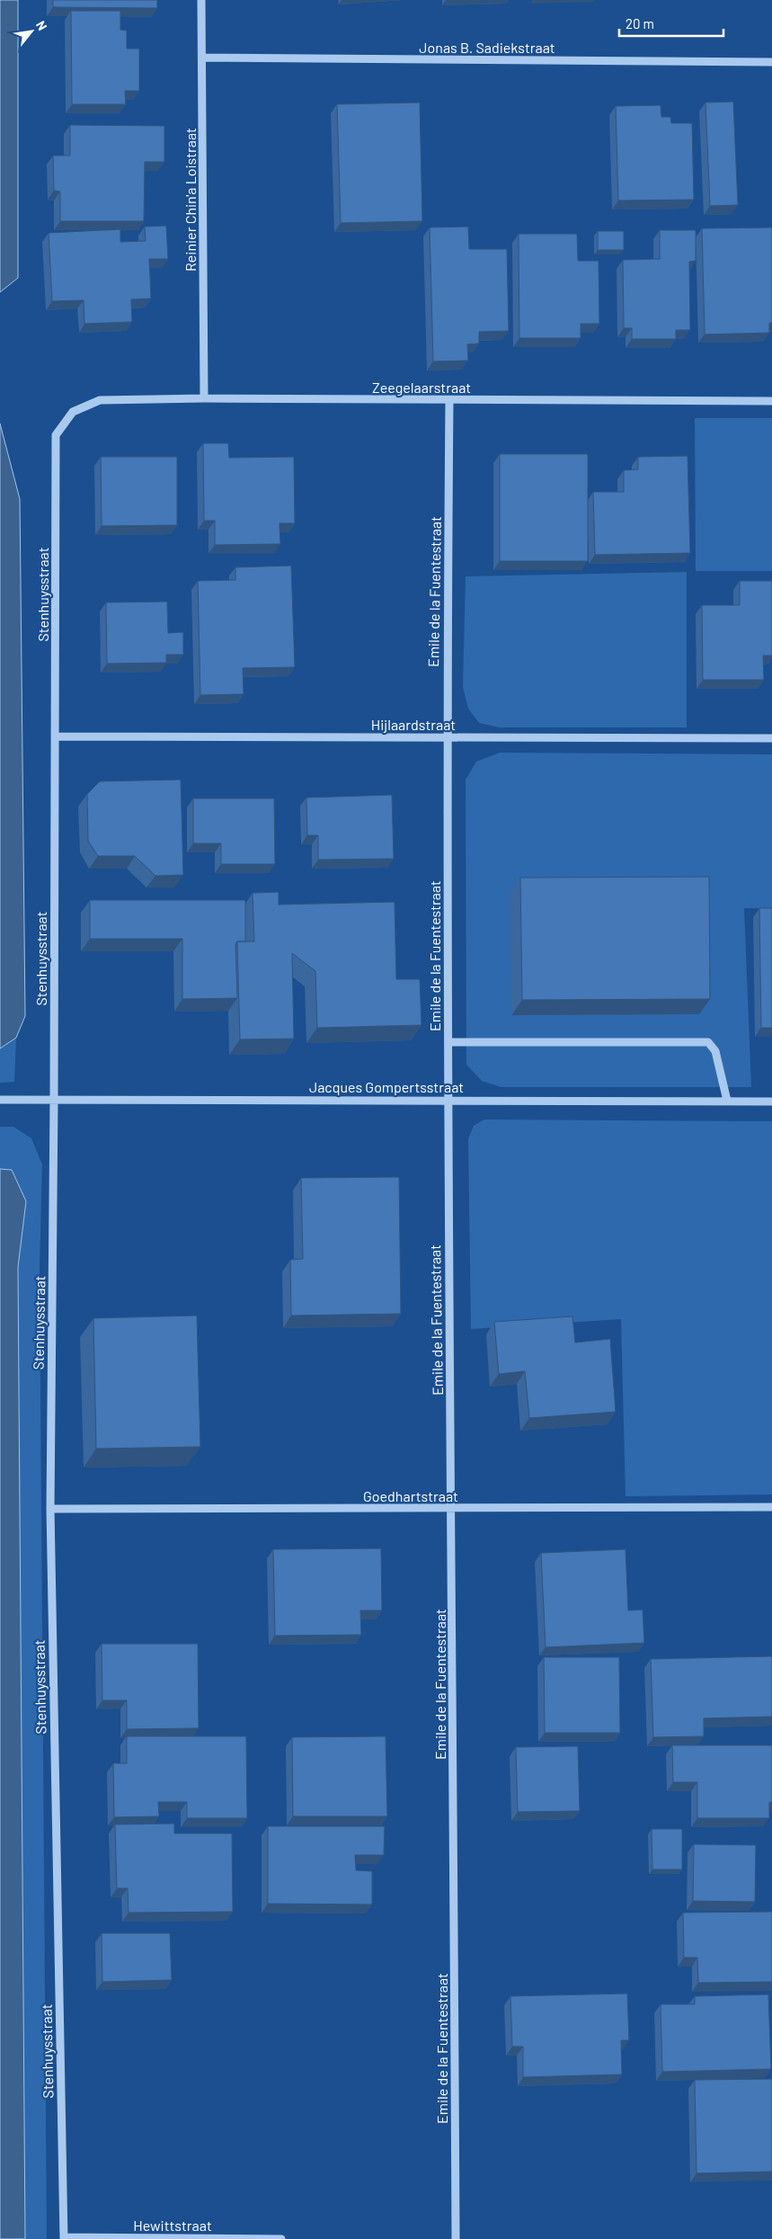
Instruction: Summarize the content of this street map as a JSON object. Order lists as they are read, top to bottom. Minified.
{"streets":{"street":["Jonas B. Sadiekstraat","Reinier Chin'a Loistraat","Zeegelaarstraat","Emile de la Fuentestraat","Stenhuysstraat","Hijlaardstraat","Jacques Gompertsstraat","Goedhartstraat","Hewittstraat"]},"crossings":[["Jonas B. Sadiekstraat","Reinier Chin'a Loistraat"],["Reinier Chin'a Loistraat","Zeegelaarstraat"],["Zeegelaarstraat","Emile de la Fuentestraat"],["Zeegelaarstraat","Stenhuysstraat"],["Emile de la Fuentestraat","Hijlaardstraat"],["Emile de la Fuentestraat","Jacques Gompertsstraat"],["Emile de la Fuentestraat","Goedhartstraat"],["Stenhuysstraat","Hijlaardstraat"],["Stenhuysstraat","Jacques Gompertsstraat"],["Stenhuysstraat","Goedhartstraat"],["Stenhuysstraat","Hewittstraat"]],"scale_bar":"20 m","north":"top right"}
